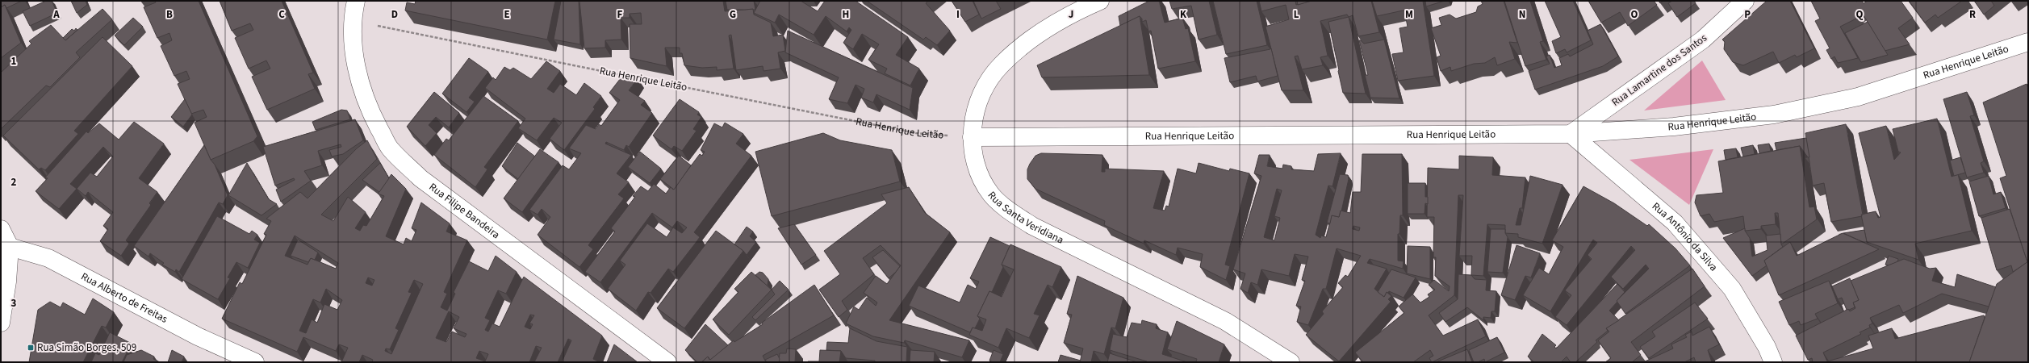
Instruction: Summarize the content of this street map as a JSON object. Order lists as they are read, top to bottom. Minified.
{"streets":{"street":["Rua Henrique Leitão","Rua Lamartine dos Santos","Rua Filipe Bandeira","Rua Santa Veridiana","Rua Antônio da Silva","Rua Alberto de Freitas"]},"crossings":[["Rua Henrique Leitão","Rua Lamartine dos Santos"],["Rua Henrique Leitão","Rua Filipe Bandeira"],["Rua Henrique Leitão","Rua Santa Veridiana"],["Rua Henrique Leitão","Rua Antônio da Silva"],["Rua Lamartine dos Santos","Rua Antônio da Silva"]],"places":{"transit":["Rua Simão Borges, 509"]},"grid":{"columns":["A","B","C","D","E","F","G","H","I","J","K","L","M","N","O","P","Q","R"],"rows":["1","2","3"]}}
